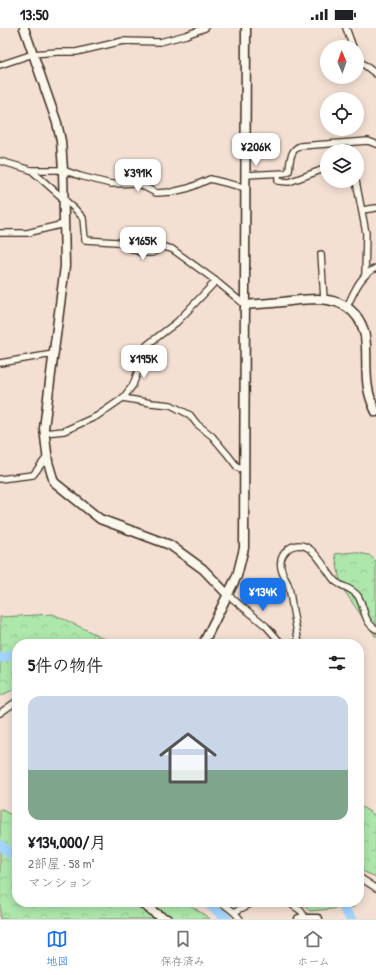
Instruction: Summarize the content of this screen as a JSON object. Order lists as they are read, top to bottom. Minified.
{"north":"top","page":{"status":"13:50","price":["¥206K","¥391K","¥165K","¥195K","¥134K"],"heading":"5件の物件","list":[{"name":"¥134,000/月","note":"2部屋 · 58 m² · マンション"}],"tabs":["地図","保存済み","ホーム"]}}
